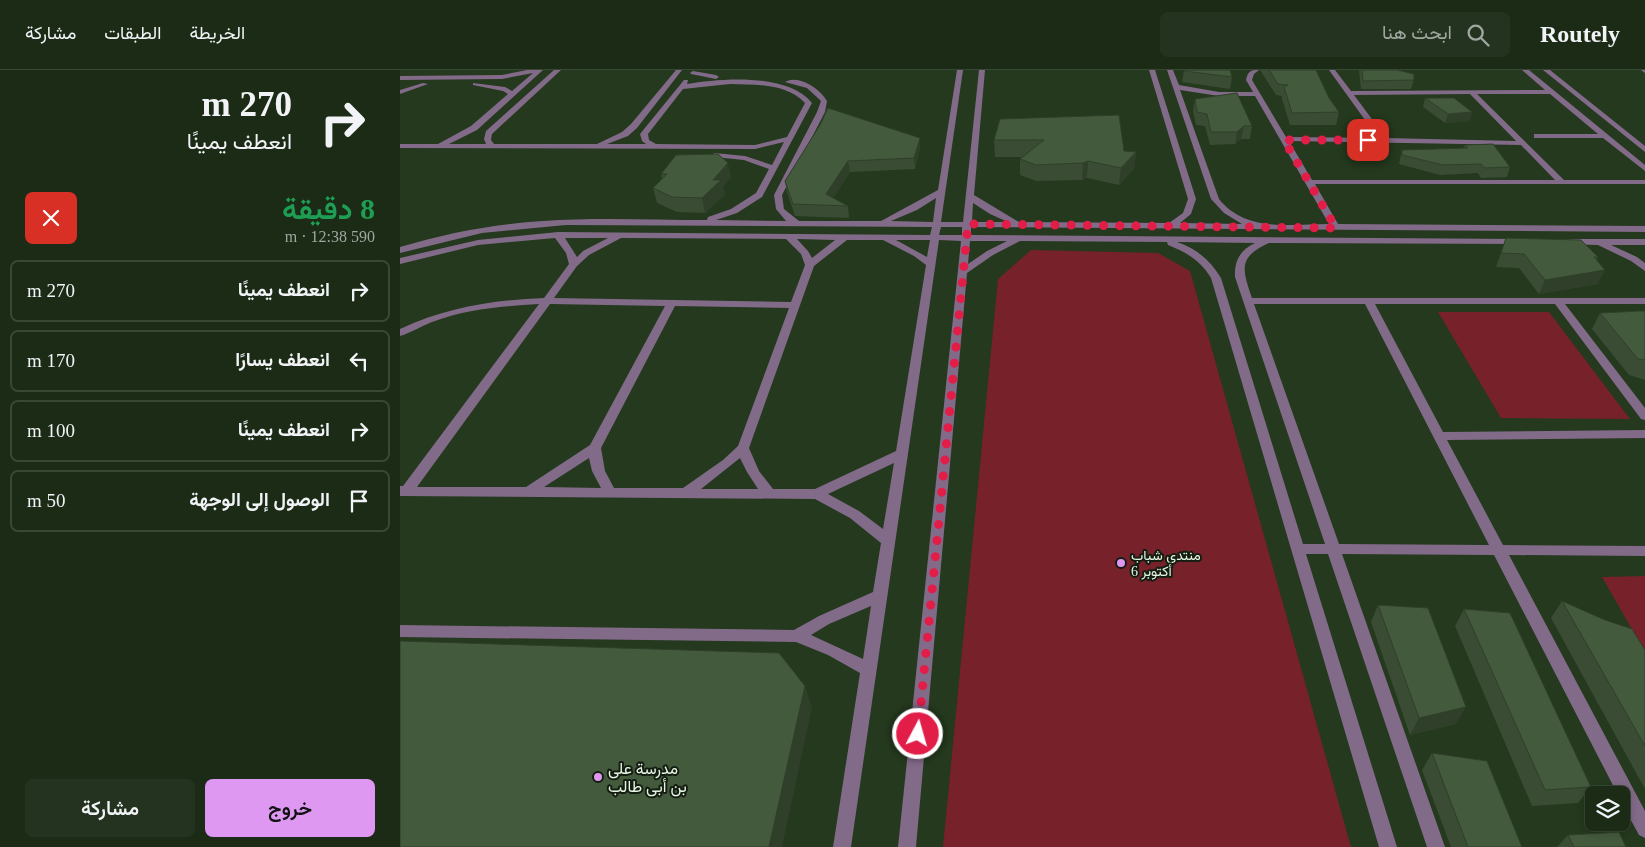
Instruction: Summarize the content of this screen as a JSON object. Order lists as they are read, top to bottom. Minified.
{"places":["منتدى شباب 6 أكتوبر","مدرسة على بن أبى طالب"],"page":{"header":"Routely","search":"ابحث هنا","nav":["الخريطة","الطبقات","مشاركة"],"turn":["270 m","انعطف يمينًا"],"heading":["8 دقيقة","590 m · 12:38"],"list":[{"name":"انعطف يمينًا","value":"270 m"},{"name":"انعطف يسارًا","value":"170 m"},{"name":"انعطف يمينًا","value":"100 m"},{"name":"الوصول إلى الوجهة","value":"50 m"}],"buttons":["خروج","مشاركة"]}}
